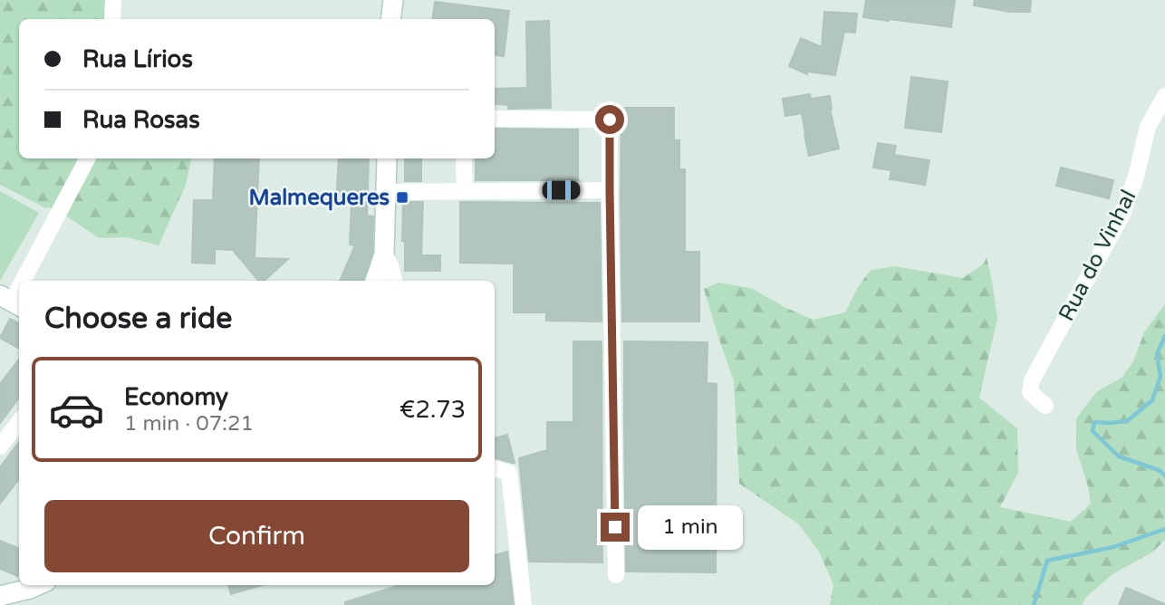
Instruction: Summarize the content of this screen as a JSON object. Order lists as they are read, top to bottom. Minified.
{"streets":{"street":["Rua do Vinhal"]},"places":{"transit":["Malmequeres"]},"page":{"banner":["Rua Lírios","Rua Rosas"],"heading":"Choose a ride","list":[{"name":"Economy","note":"1 min · 07:21","value":"€2.73"}],"buttons":"Confirm","bubble":"1 min"}}
